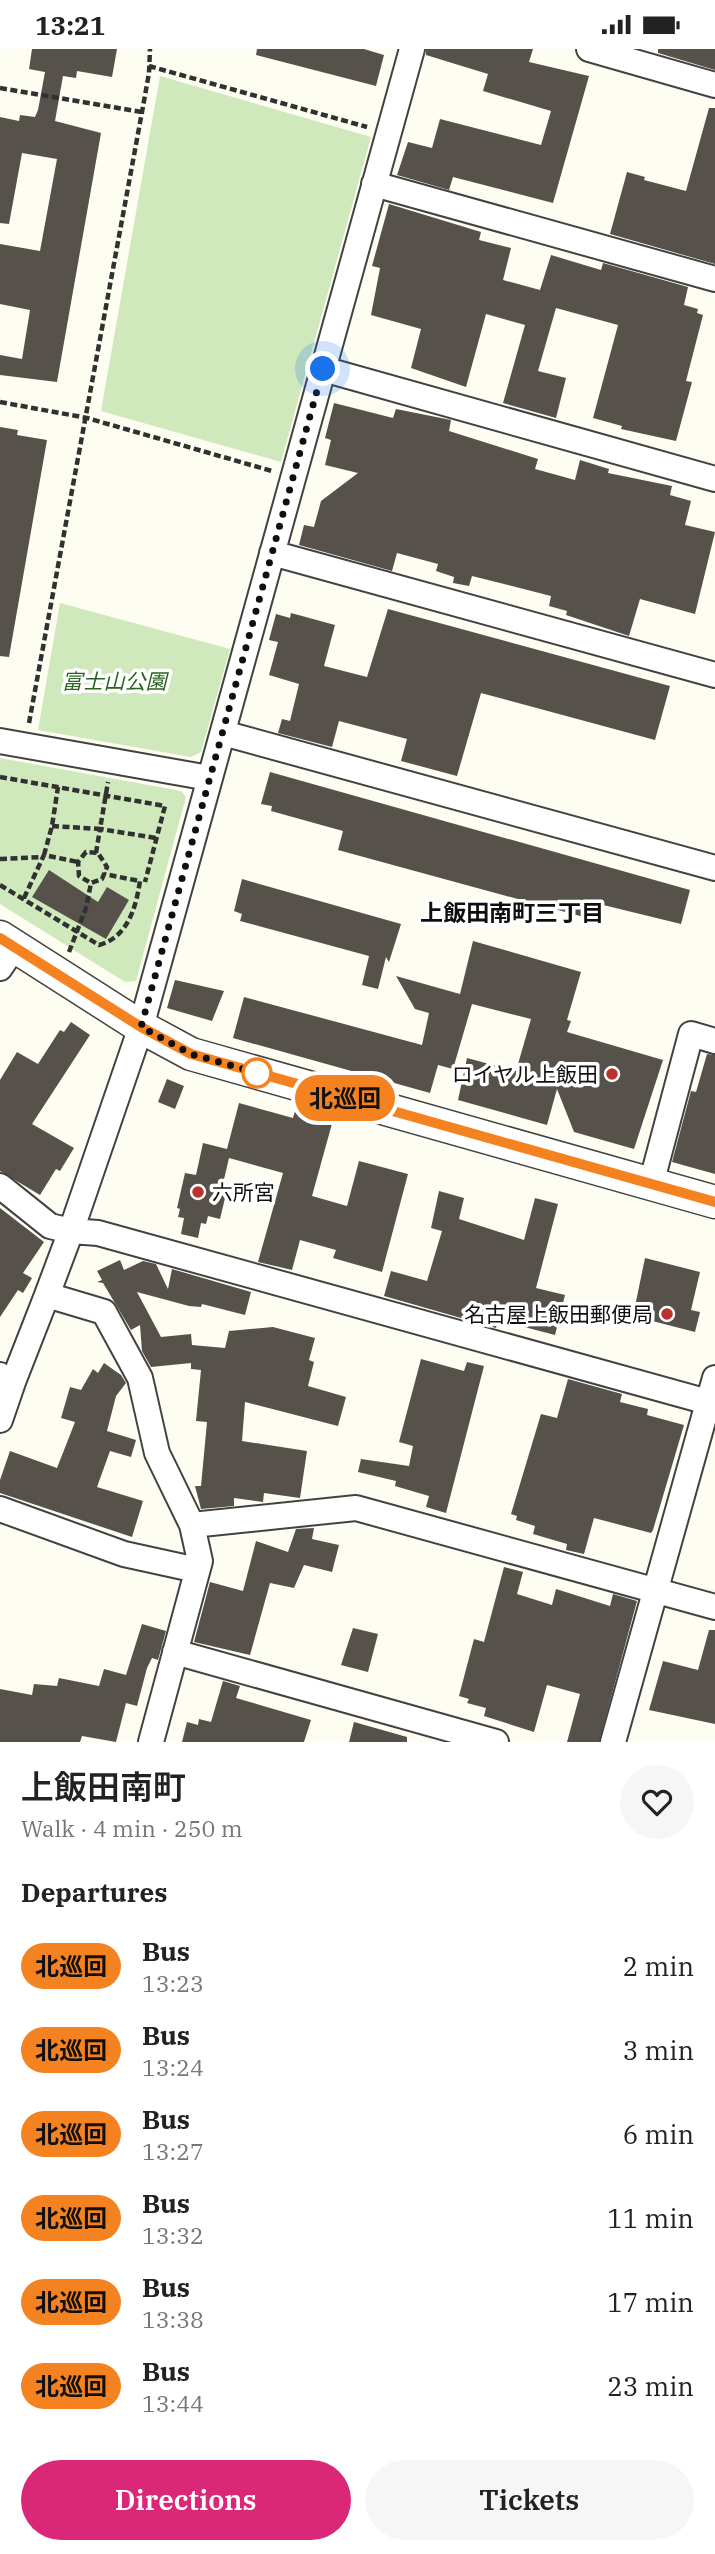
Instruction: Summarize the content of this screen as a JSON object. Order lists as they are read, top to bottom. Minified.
{"districts":["上飯田南町三丁目"],"parks":["富士山公園"],"places":["ロイヤル上飯田","六所宮","名古屋上飯田郵便局"],"lines":["bus line 北巡回"],"page":{"status":"13:21","on_map":"北巡回","heading":[["上飯田南町","Walk · 4 min · 250 m"],"Departures"],"list":[{"mark":"北巡回","name":"Bus","note":"13:23","value":"2 min"},{"mark":"北巡回","name":"Bus","note":"13:24","value":"3 min"},{"mark":"北巡回","name":"Bus","note":"13:27","value":"6 min"},{"mark":"北巡回","name":"Bus","note":"13:32","value":"11 min"},{"mark":"北巡回","name":"Bus","note":"13:38","value":"17 min"},{"mark":"北巡回","name":"Bus","note":"13:44","value":"23 min"}],"buttons":["Directions","Tickets"]}}
